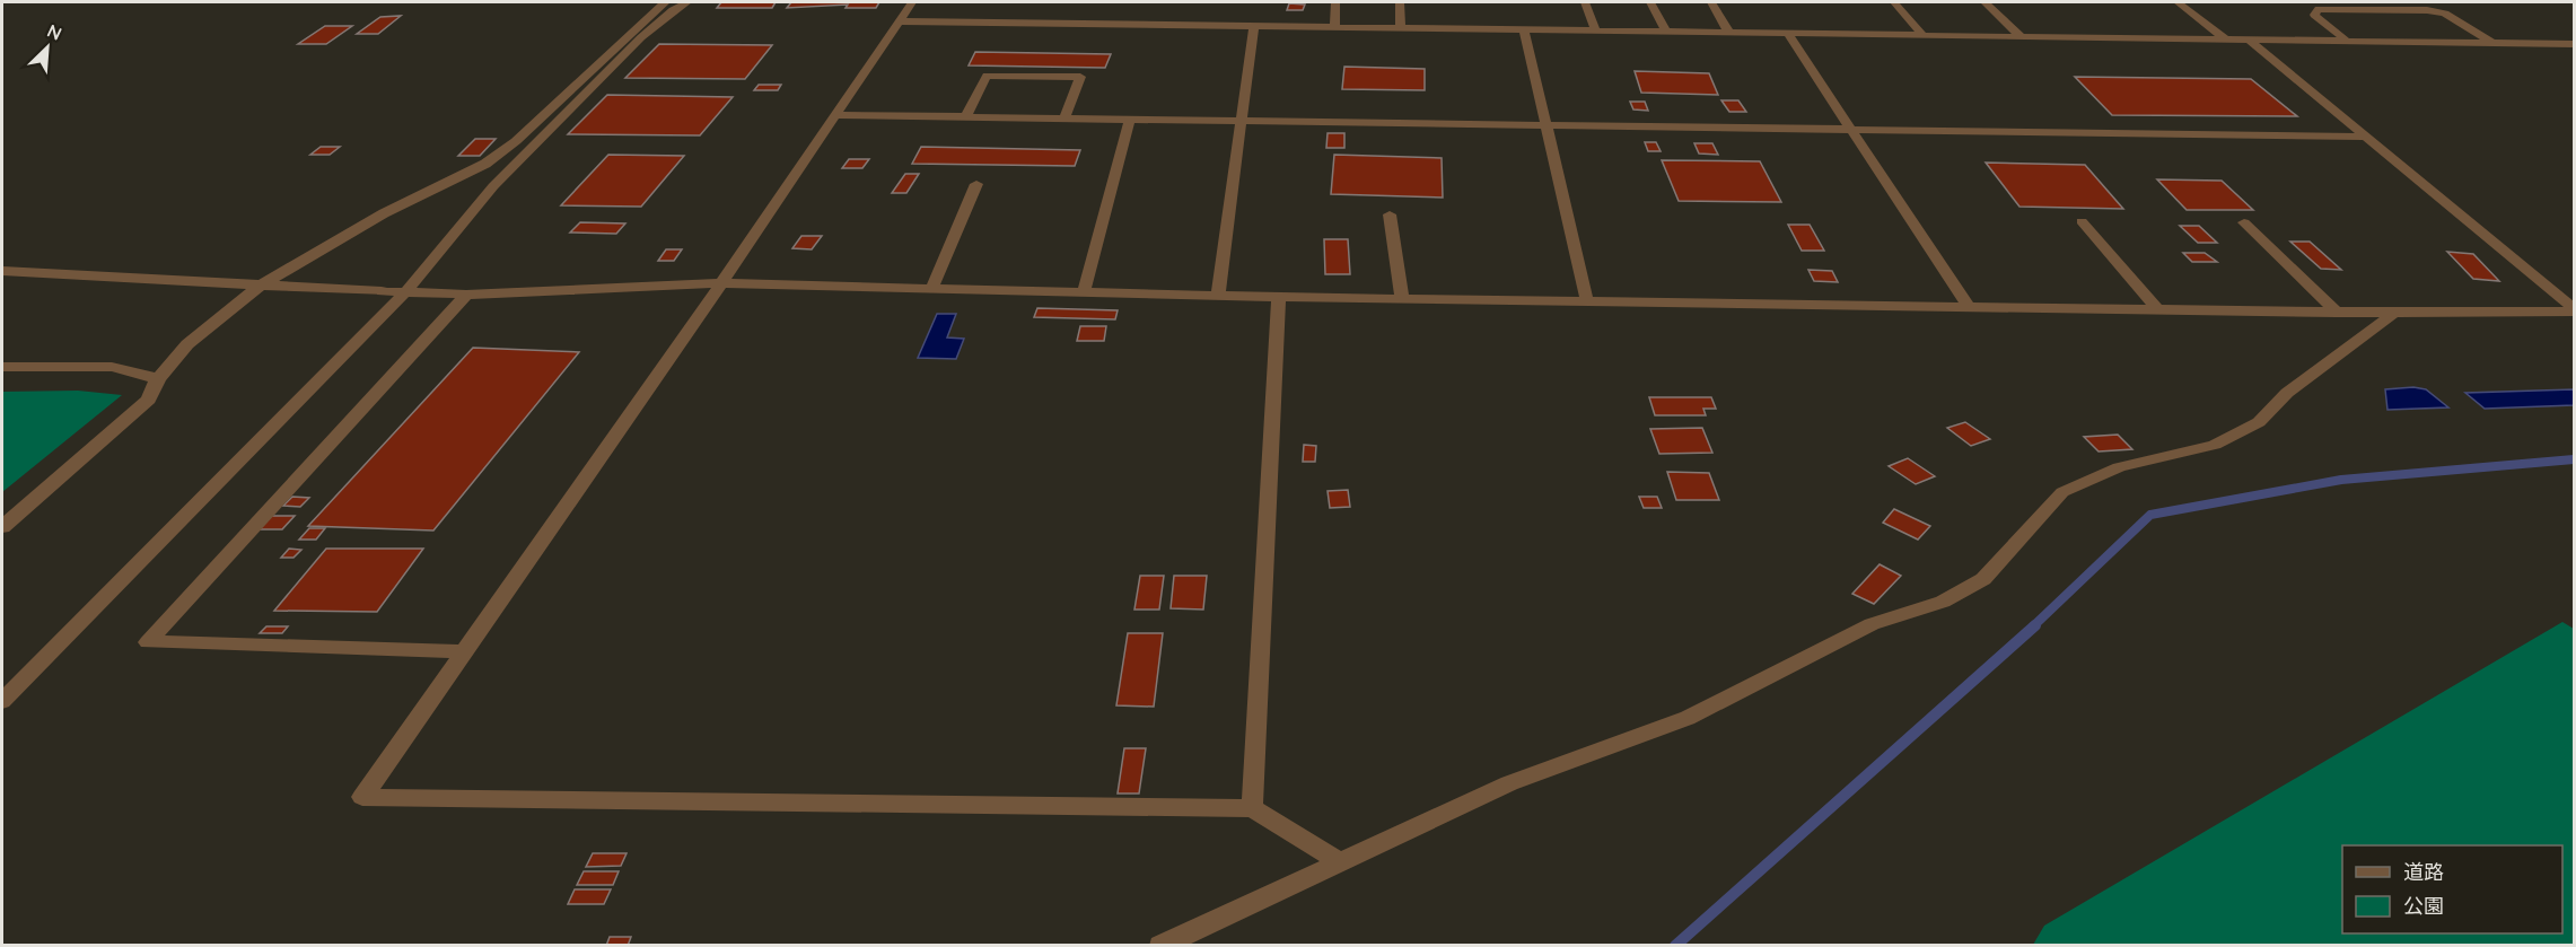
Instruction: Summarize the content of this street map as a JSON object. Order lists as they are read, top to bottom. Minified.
{"legend":["道路","公園"],"north":"top right"}
